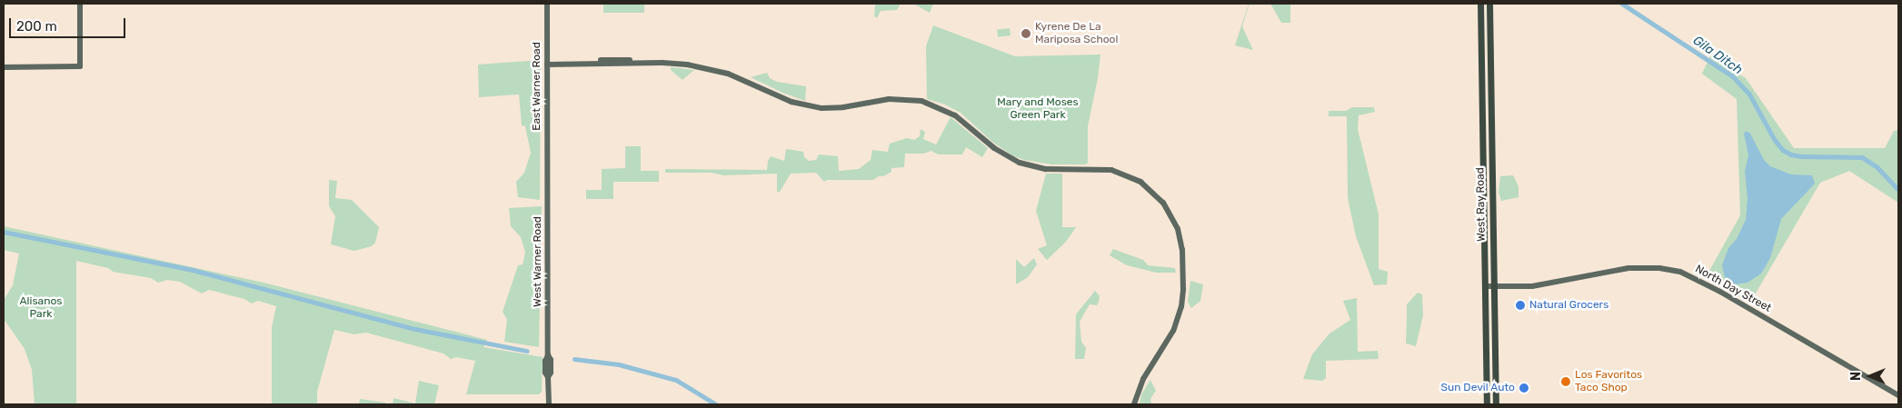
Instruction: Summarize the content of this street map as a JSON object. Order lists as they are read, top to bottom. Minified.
{"streets":{"main road":["West Ray Road"],"street":["East Warner Road","West Warner Road","North Day Street"]},"crossings":[["East Warner Road","West Warner Road"],["West Ray Road","North Day Street"]],"water":["Gila Ditch"],"parks":["Mary and Moses Green Park","Alisanos Park"],"places":["Kyrene De La Mariposa School","Natural Grocers","Los Favoritos Taco Shop","Sun Devil Auto"],"scale_bar":"200 m","north":"left"}
